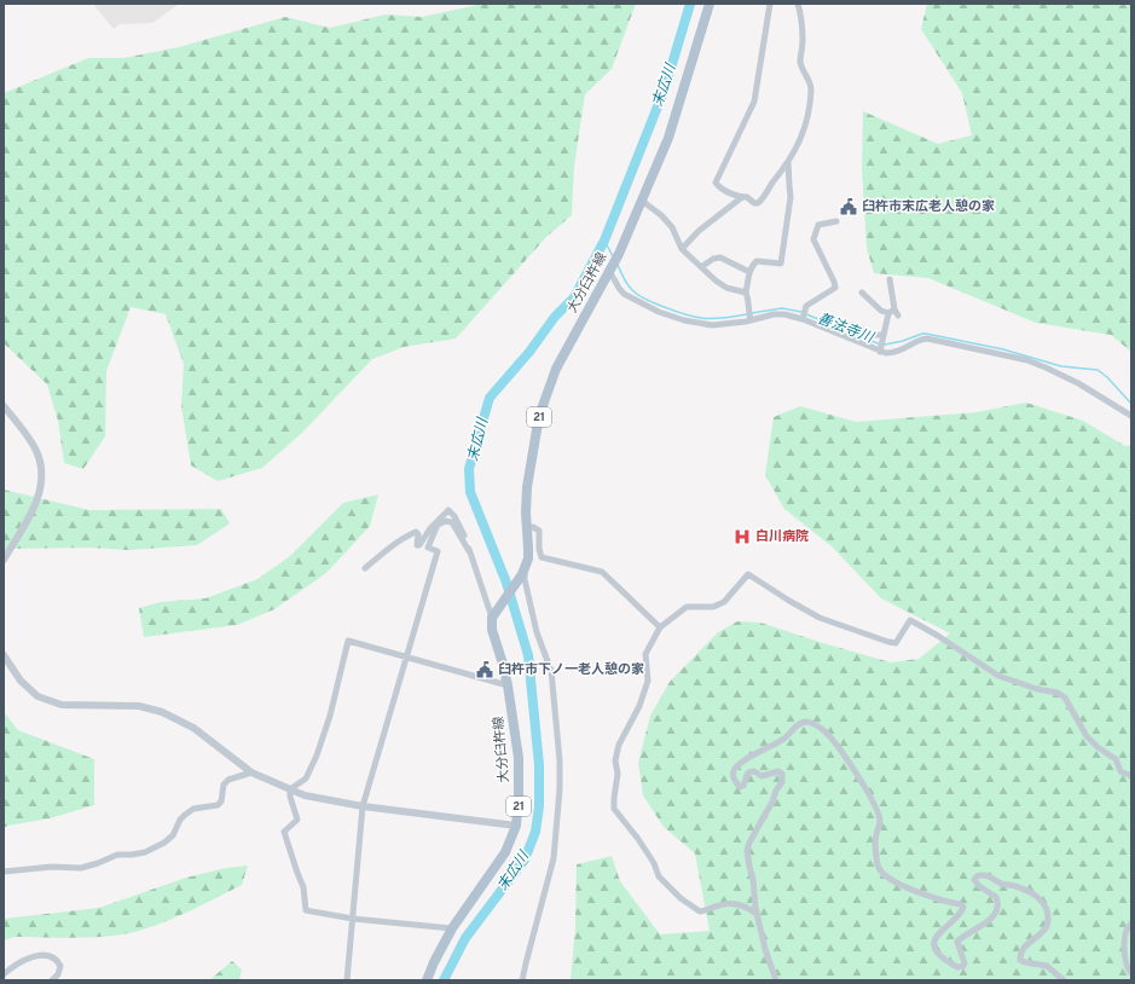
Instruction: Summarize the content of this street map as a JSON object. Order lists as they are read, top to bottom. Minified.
{"streets":{"main road":["大分臼杵線","21"]},"crossings":[["大分臼杵線","21"]],"water":["末広川","善法寺川"],"places":{"public building":["臼杵市末広老人憩の家","臼杵市下ノ一老人憩の家"],"hospital":["白川病院"]}}
